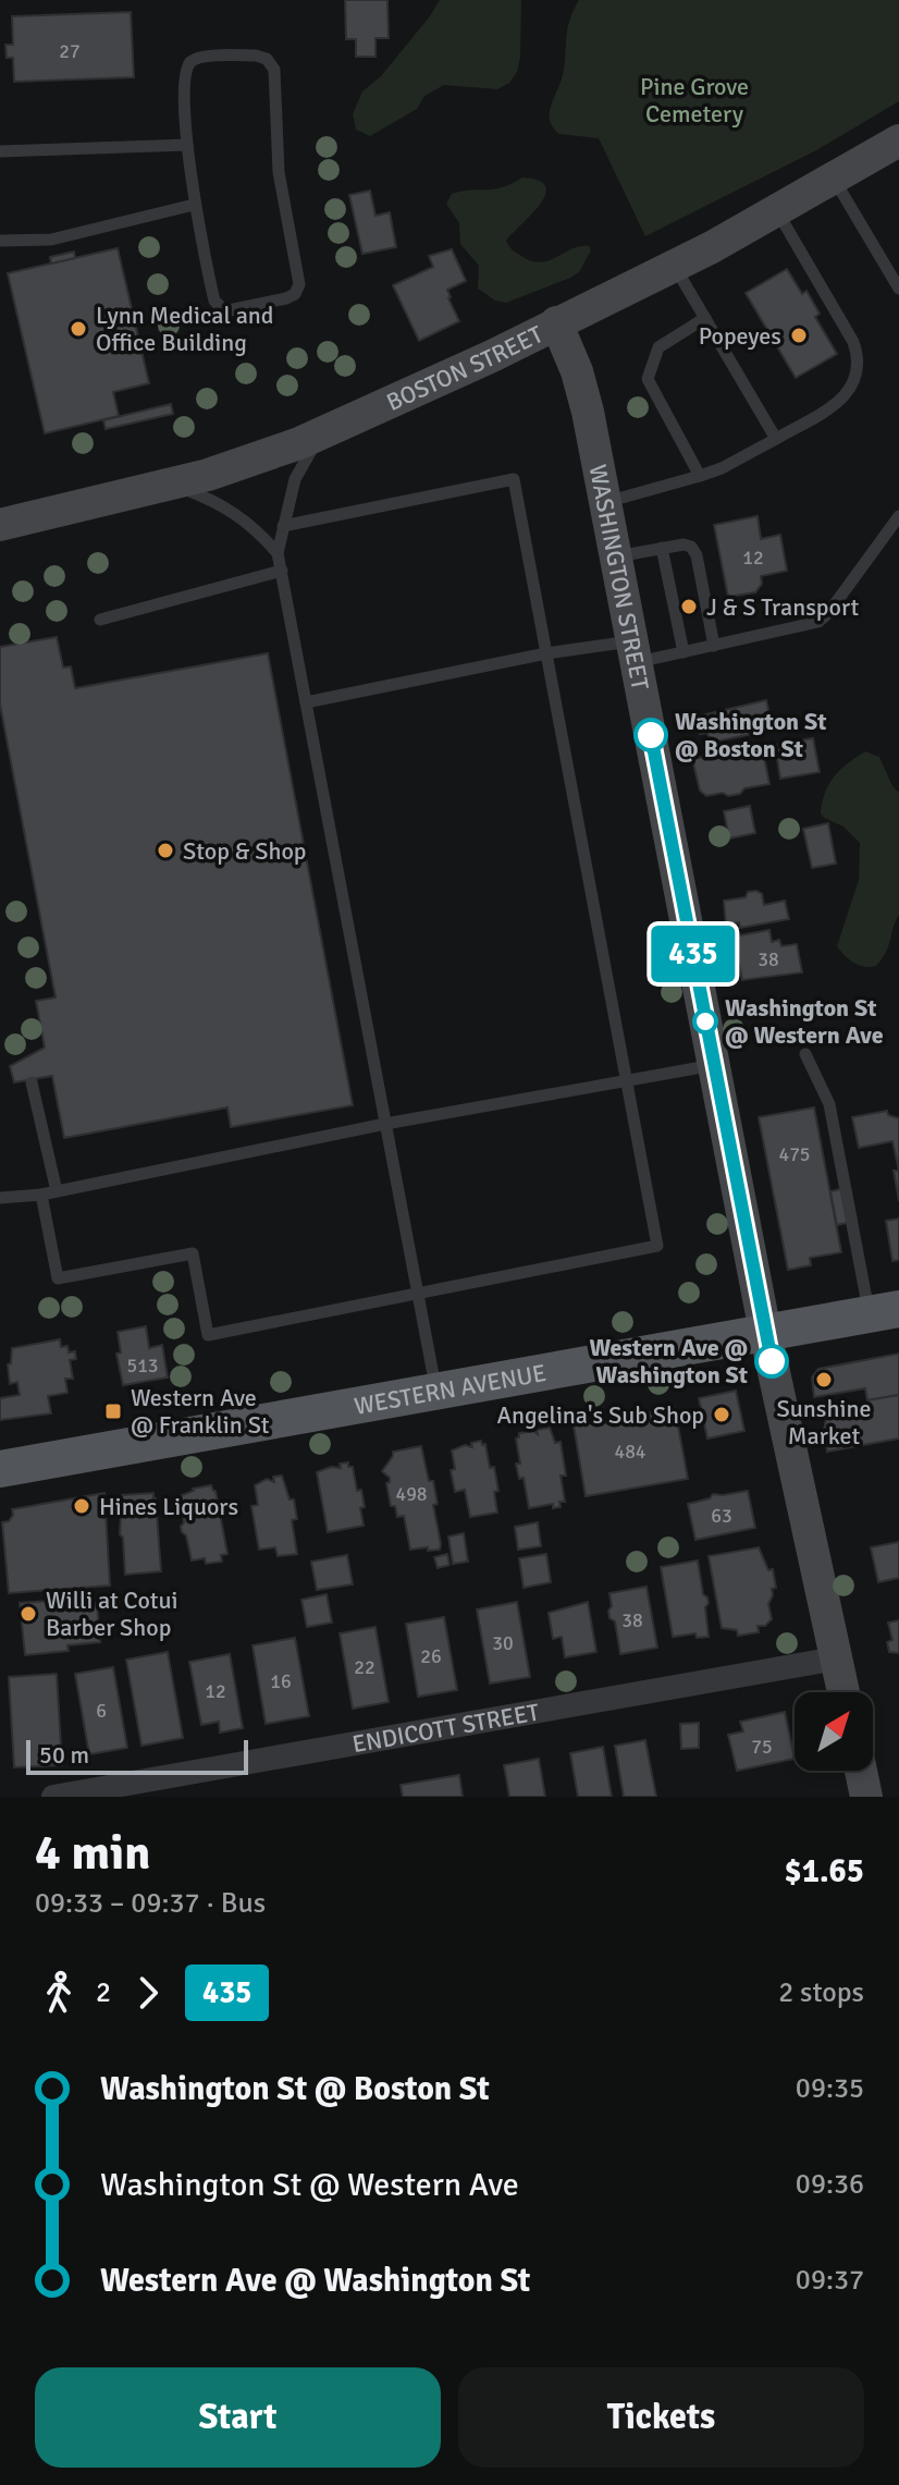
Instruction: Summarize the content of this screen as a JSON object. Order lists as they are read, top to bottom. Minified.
{"streets":{"main road":["BOSTON STREET","WASHINGTON STREET","WESTERN AVENUE"],"street":["ENDICOTT STREET"]},"crossings":[["BOSTON STREET","WASHINGTON STREET"],["WASHINGTON STREET","WESTERN AVENUE"],["WASHINGTON STREET","ENDICOTT STREET"]],"parks":["Pine Grove Cemetery"],"places":{"other":["Lynn Medical and Office Building","Popeyes","J & S Transport","Washington St @ Boston St","Stop & Shop","Washington St @ Western Ave","Western Ave @ Washington St","Sunshine Market","Angelina's Sub Shop","Hines Liquors","Willi at Cotui Barber Shop"],"transit":["Western Ave @ Franklin St"]},"lines":["bus line 435"],"house_numbers":["27","12","38","475","513","484","498","63","38","30","26","22","16","12","6","75"],"scale_bar":"50 m","north":"top right","page":{"on_map":"435","scale":"50 m","heading":["4 min","09:33 – 09:37 · Bus","$1.65"],"legs":["2","435","2 stops"],"list":[{"name":"Washington St @ Boston St","value":"09:35"},{"name":"Washington St @ Western Ave","value":"09:36"},{"name":"Western Ave @ Washington St","value":"09:37"}],"buttons":["Start","Tickets"]}}
